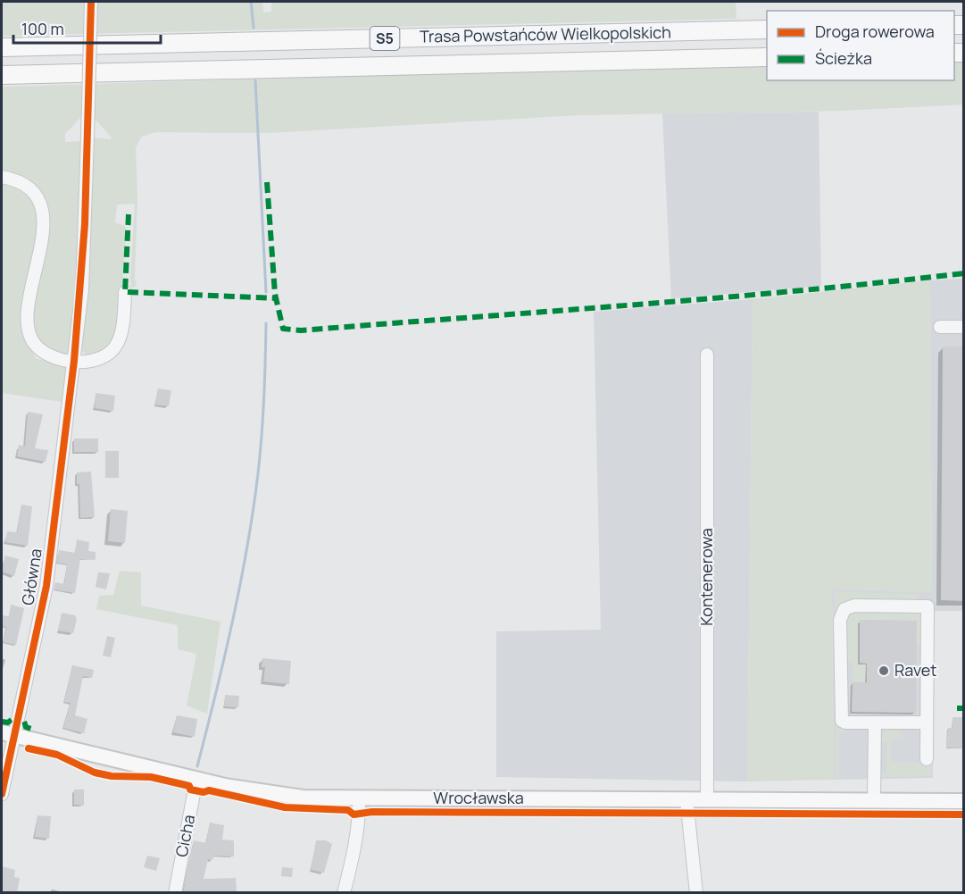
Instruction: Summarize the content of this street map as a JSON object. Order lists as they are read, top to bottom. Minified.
{"streets":{"highway":["Trasa Powstańców Wielkopolskich","S5"],"main road":["Wrocławska"],"street":["Główna","Kontenerowa","Cicha"]},"crossings":[["Główna","Wrocławska"],["Kontenerowa","Wrocławska"],["Wrocławska","Cicha"]],"places":["Ravet"],"legend":["Droga rowerowa","Ścieżka"],"scale_bar":"100 m"}
